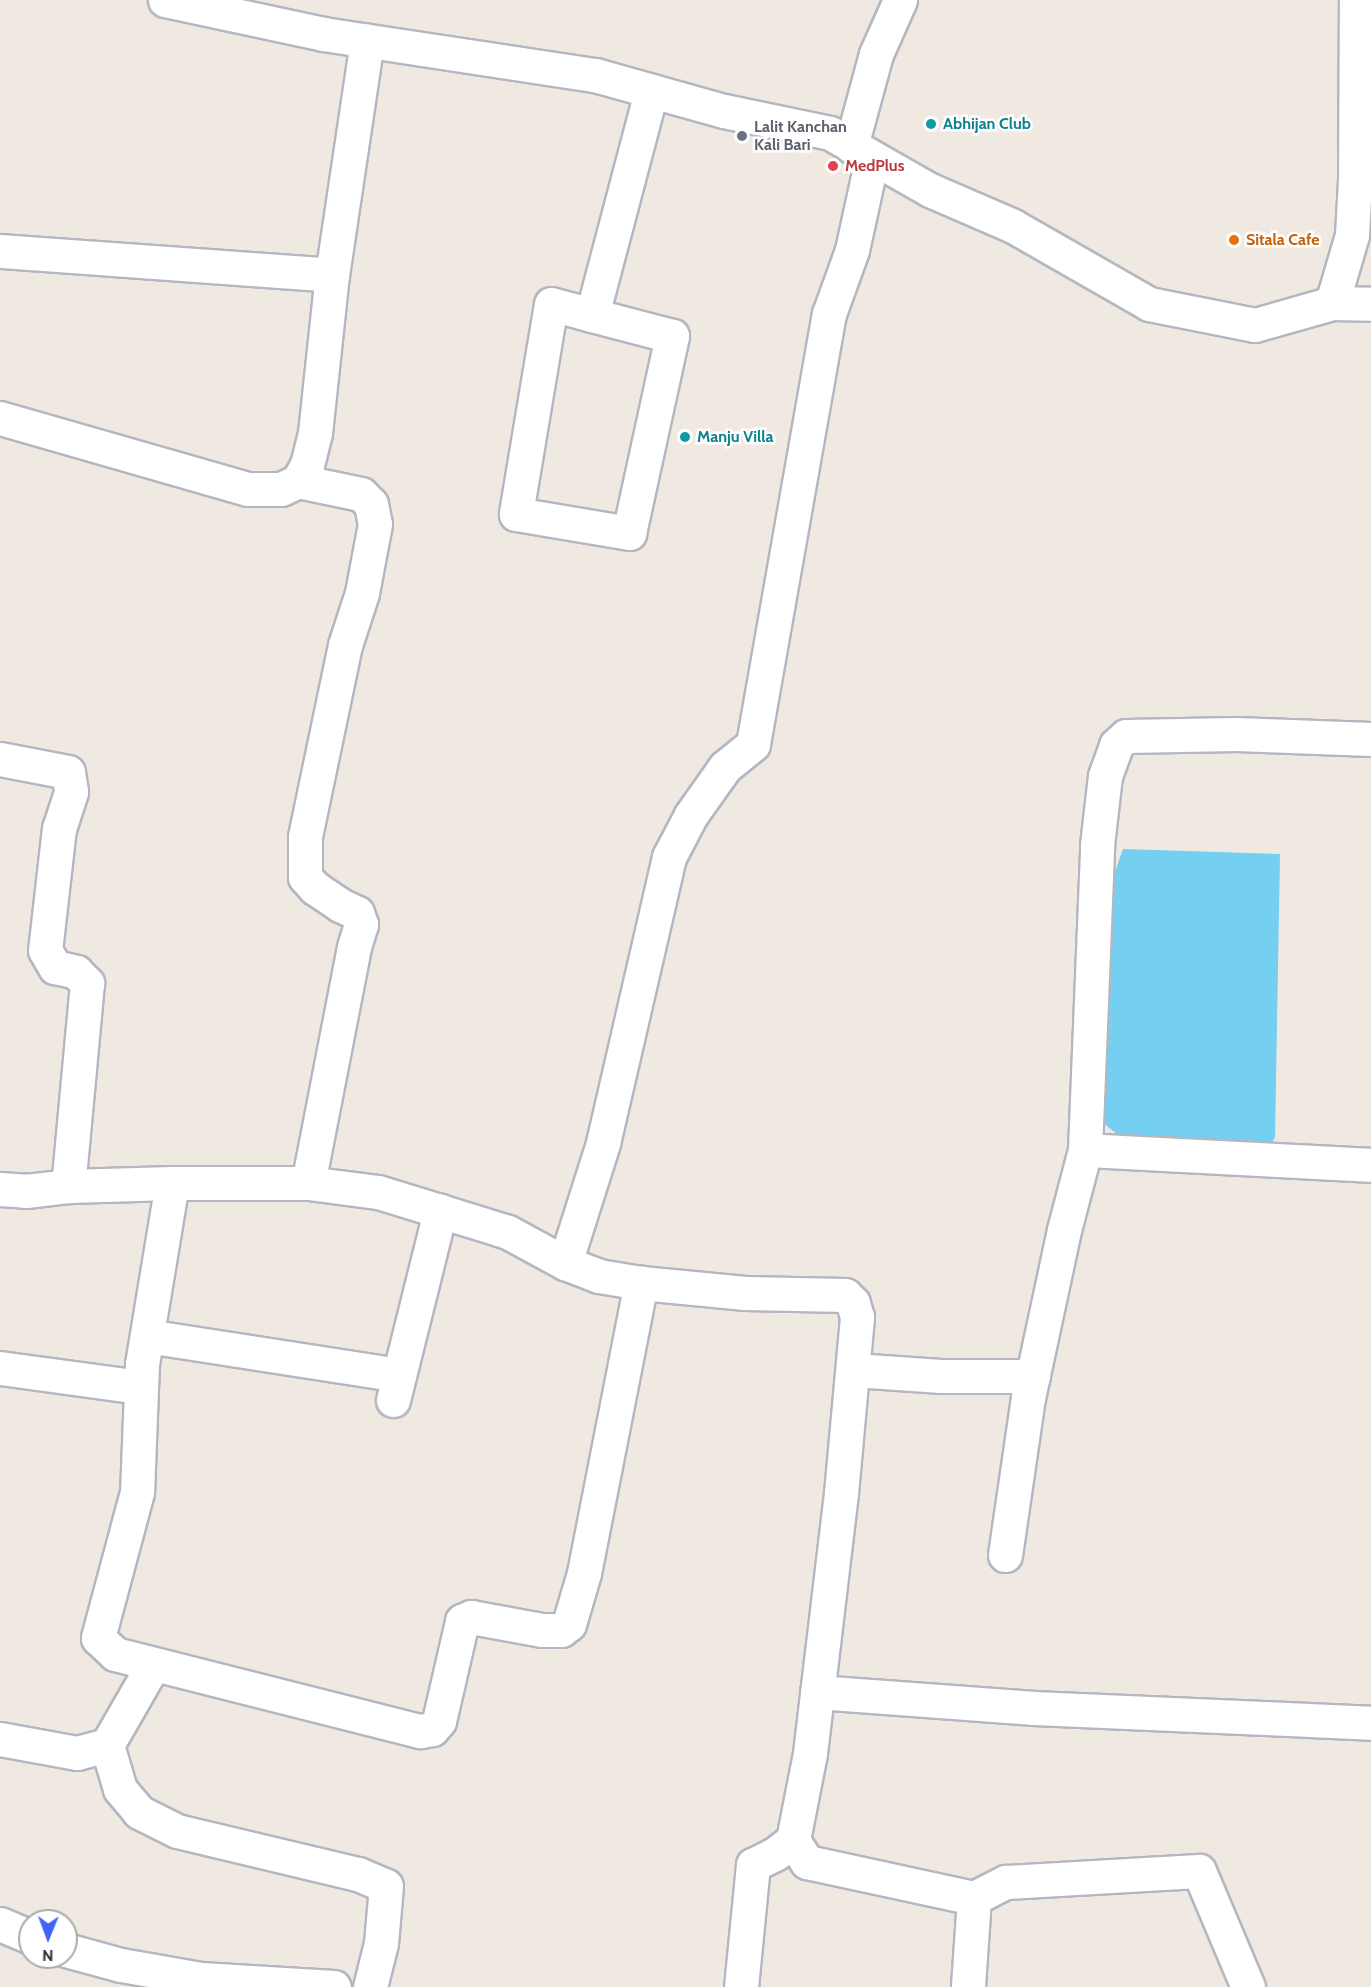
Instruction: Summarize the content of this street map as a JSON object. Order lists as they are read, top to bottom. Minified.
{"places":["Abhijan Club","Lalit Kanchan Kali Bari","MedPlus","Sitala Cafe","Manju Villa"],"north":"bottom"}
